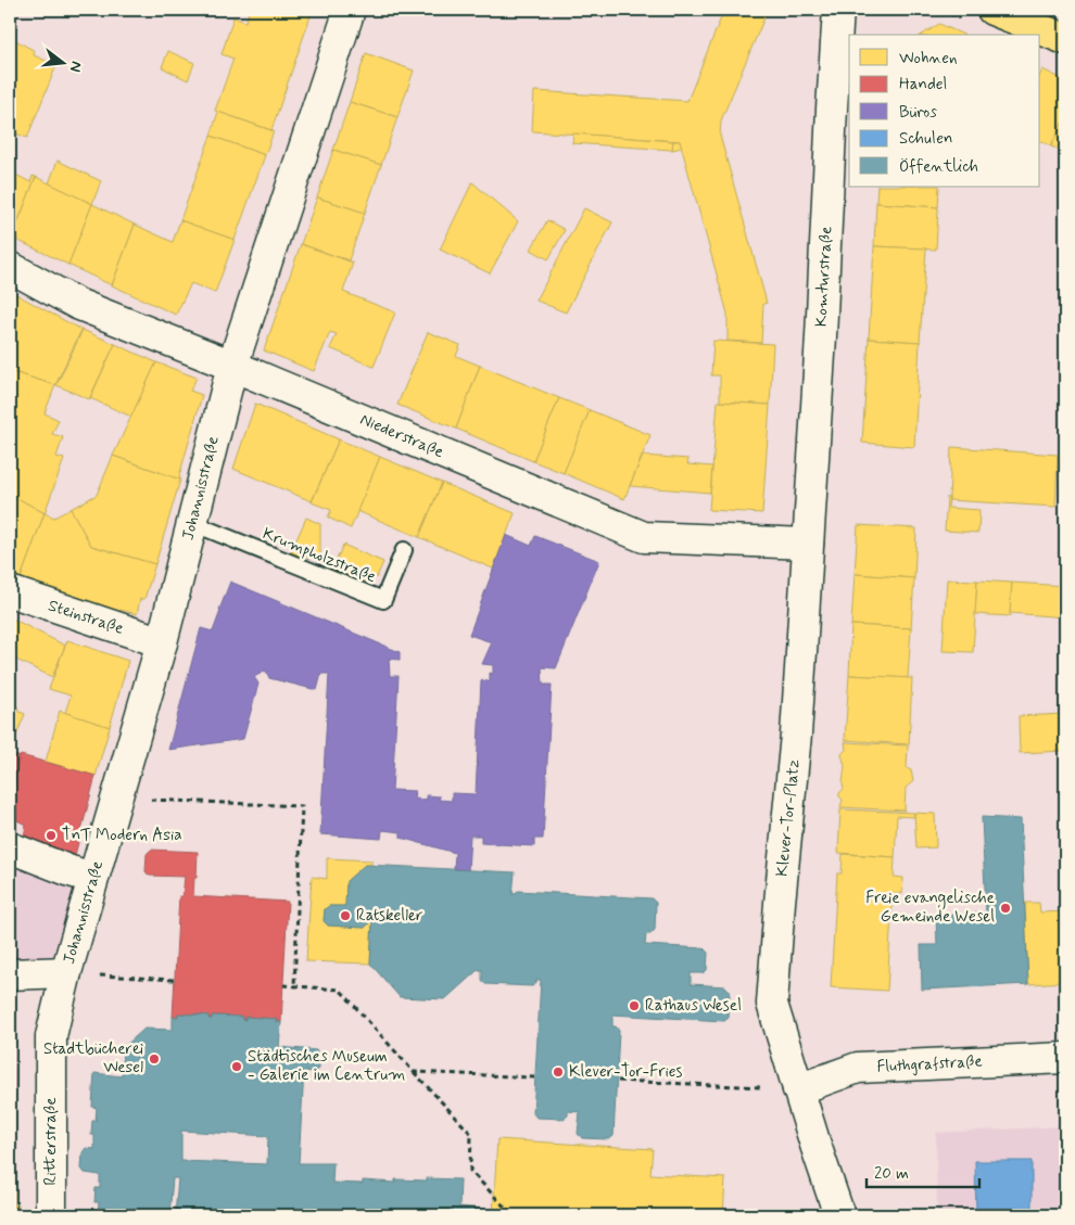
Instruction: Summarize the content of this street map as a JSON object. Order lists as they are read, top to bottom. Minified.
{"streets":{"street":["Komturstraße","Niederstraße","Johannisstraße","Steinstraße","Klever-Tor-Platz","Fluthgrafstraße","Ritterstraße"],"lane":["Krumpholzstraße"]},"crossings":[["Komturstraße","Niederstraße"],["Komturstraße","Klever-Tor-Platz"],["Niederstraße","Johannisstraße"],["Niederstraße","Klever-Tor-Platz"],["Johannisstraße","Krumpholzstraße"],["Johannisstraße","Steinstraße"],["Johannisstraße","Ritterstraße"],["Klever-Tor-Platz","Fluthgrafstraße"]],"places":["TnT Modern Asia","Freie evangelische Gemeinde Wesel","Ratskeller","Rathaus Wesel","Stadtbücherei Wesel","Städtisches Museum - Galerie im Centrum","Klever-Tor-Fries"],"legend":["Wohnen","Handel","Büros","Schulen","Öffentlich"],"scale_bar":"20 m","north":"right"}
